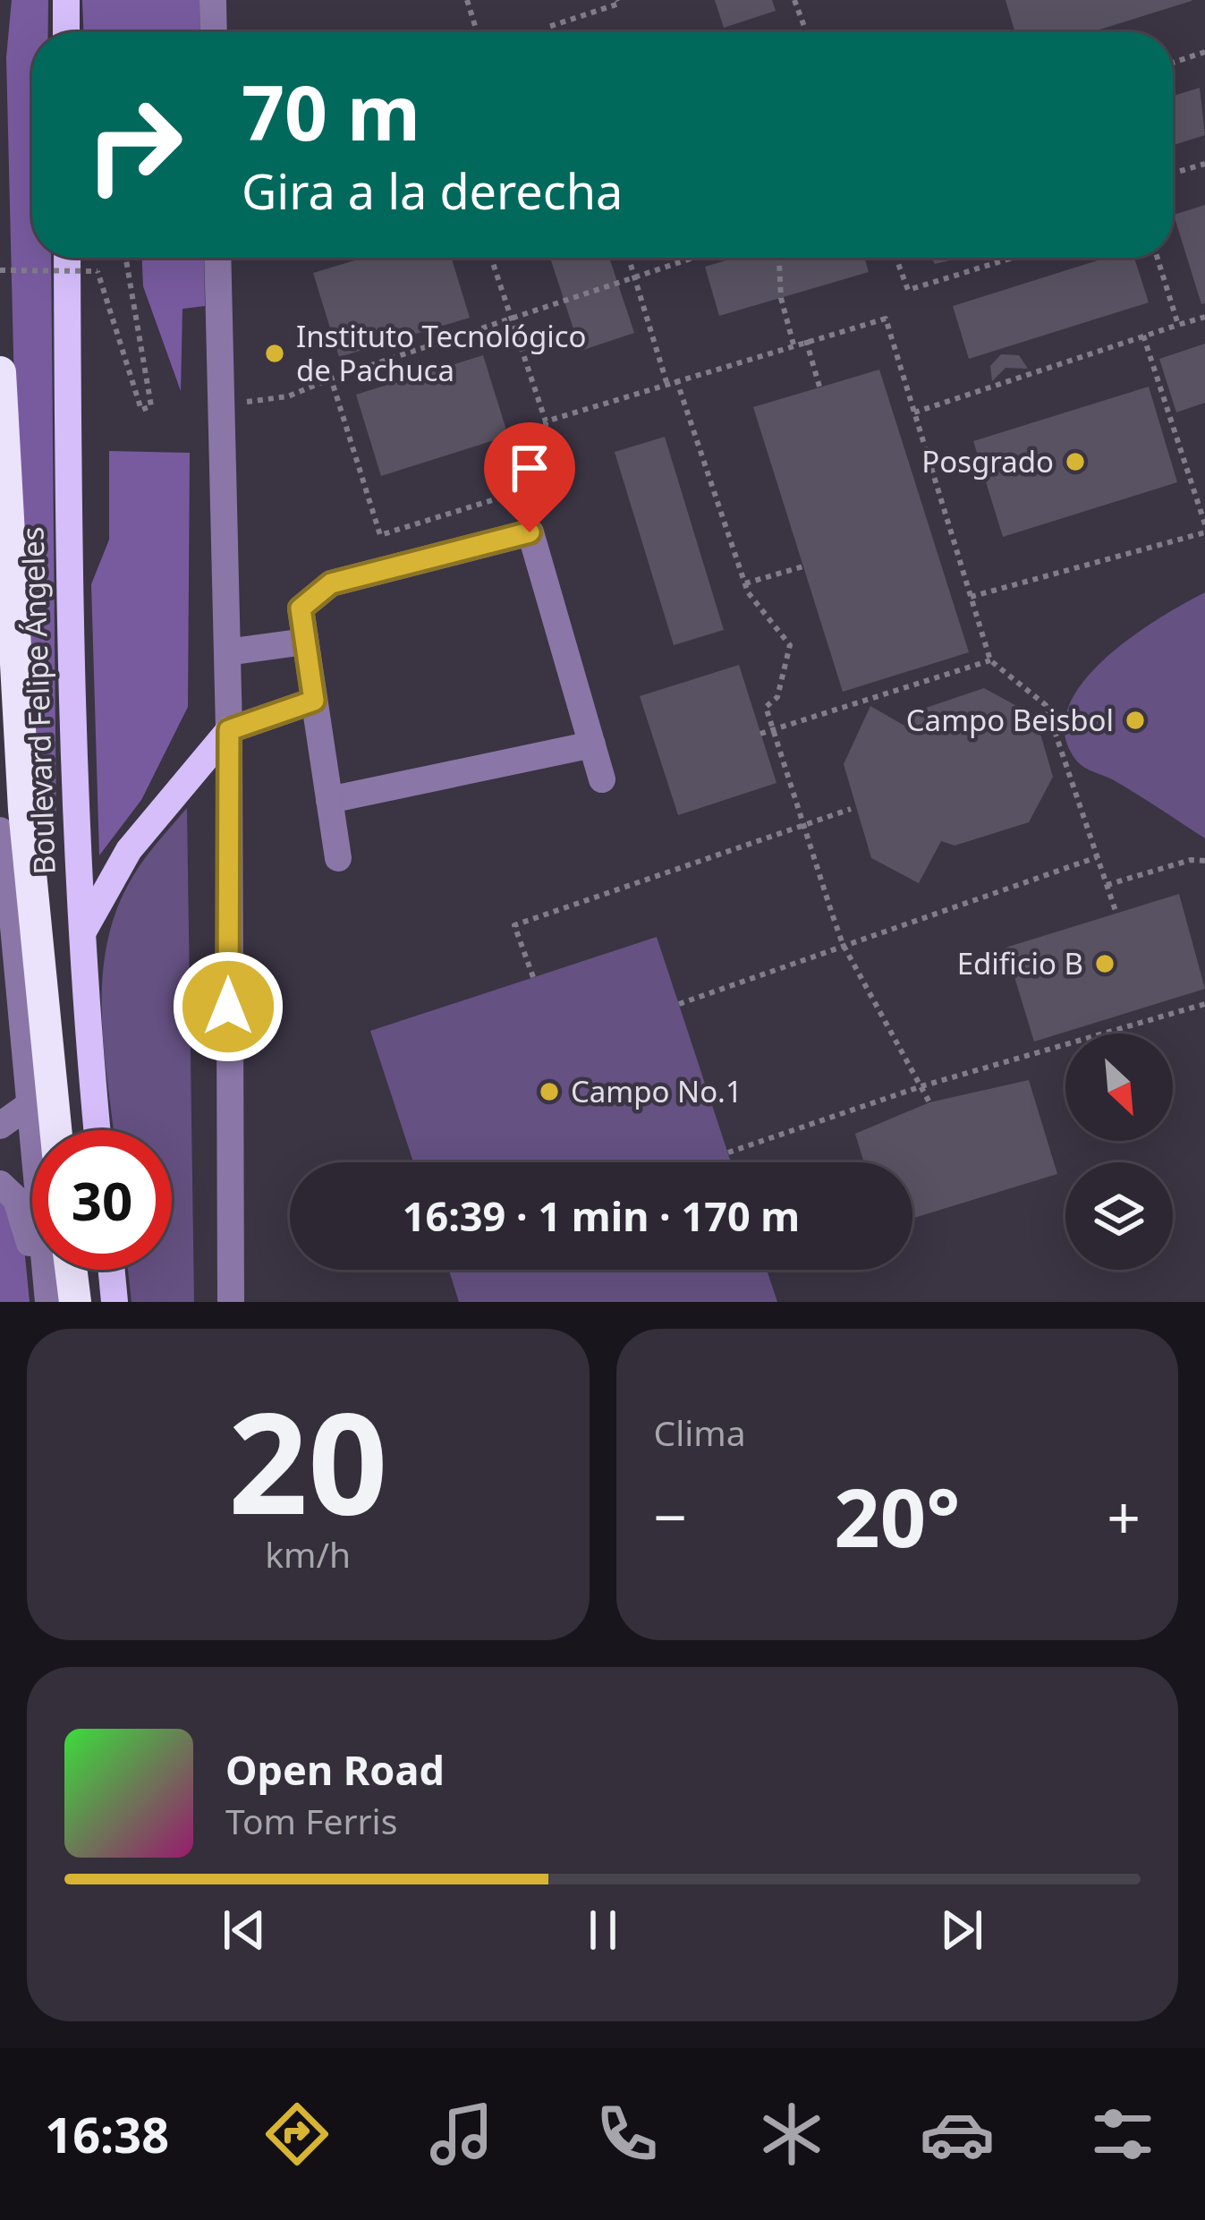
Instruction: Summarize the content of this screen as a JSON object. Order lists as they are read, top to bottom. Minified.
{"streets":{"highway":["Boulevard Felipe Ángeles"]},"places":["Instituto Tecnológico de Pachuca","Posgrado","Campo Beisbol","Edificio B","Campo No.1"],"north":"bottom right","page":{"turn":["70 m","Gira a la derecha"],"limit":"30","trip":"16:39 · 1 min · 170 m","tile":[["20","km/h"],"Clima"],"heat":["−","20°","+"],"song":["Open Road","Tom Ferris"],"tabs":"16:38"}}
